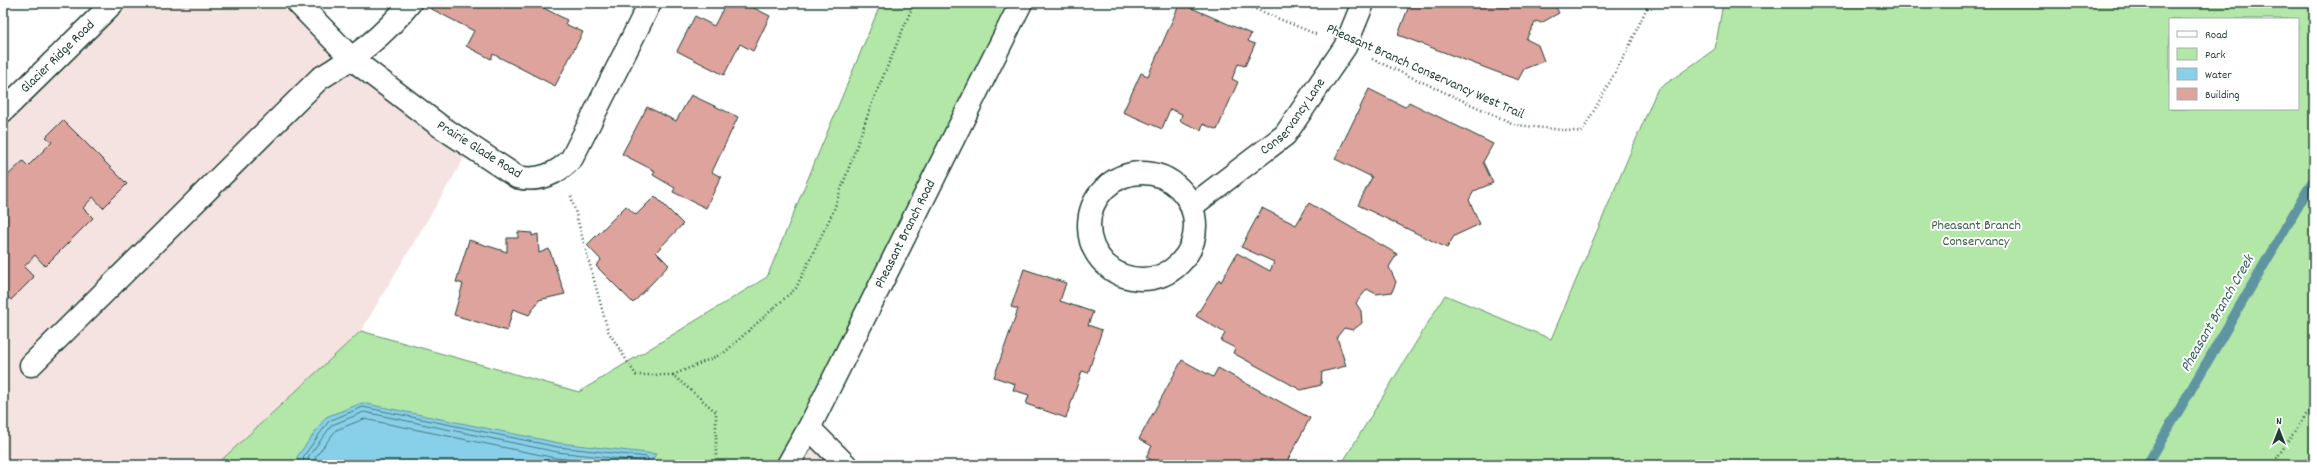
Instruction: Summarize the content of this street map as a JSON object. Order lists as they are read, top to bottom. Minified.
{"streets":{"street":["Glacier Ridge Road","Conservancy Lane","Prairie Glade Road","Pheasant Branch Road"],"path":["Pheasant Branch Conservancy West Trail"]},"crossings":[["Pheasant Branch Conservancy West Trail","Conservancy Lane"]],"water":["Pheasant Branch Creek"],"parks":["Pheasant Branch Conservancy"],"legend":["Road","Park","Water","Building"],"north":"top"}
